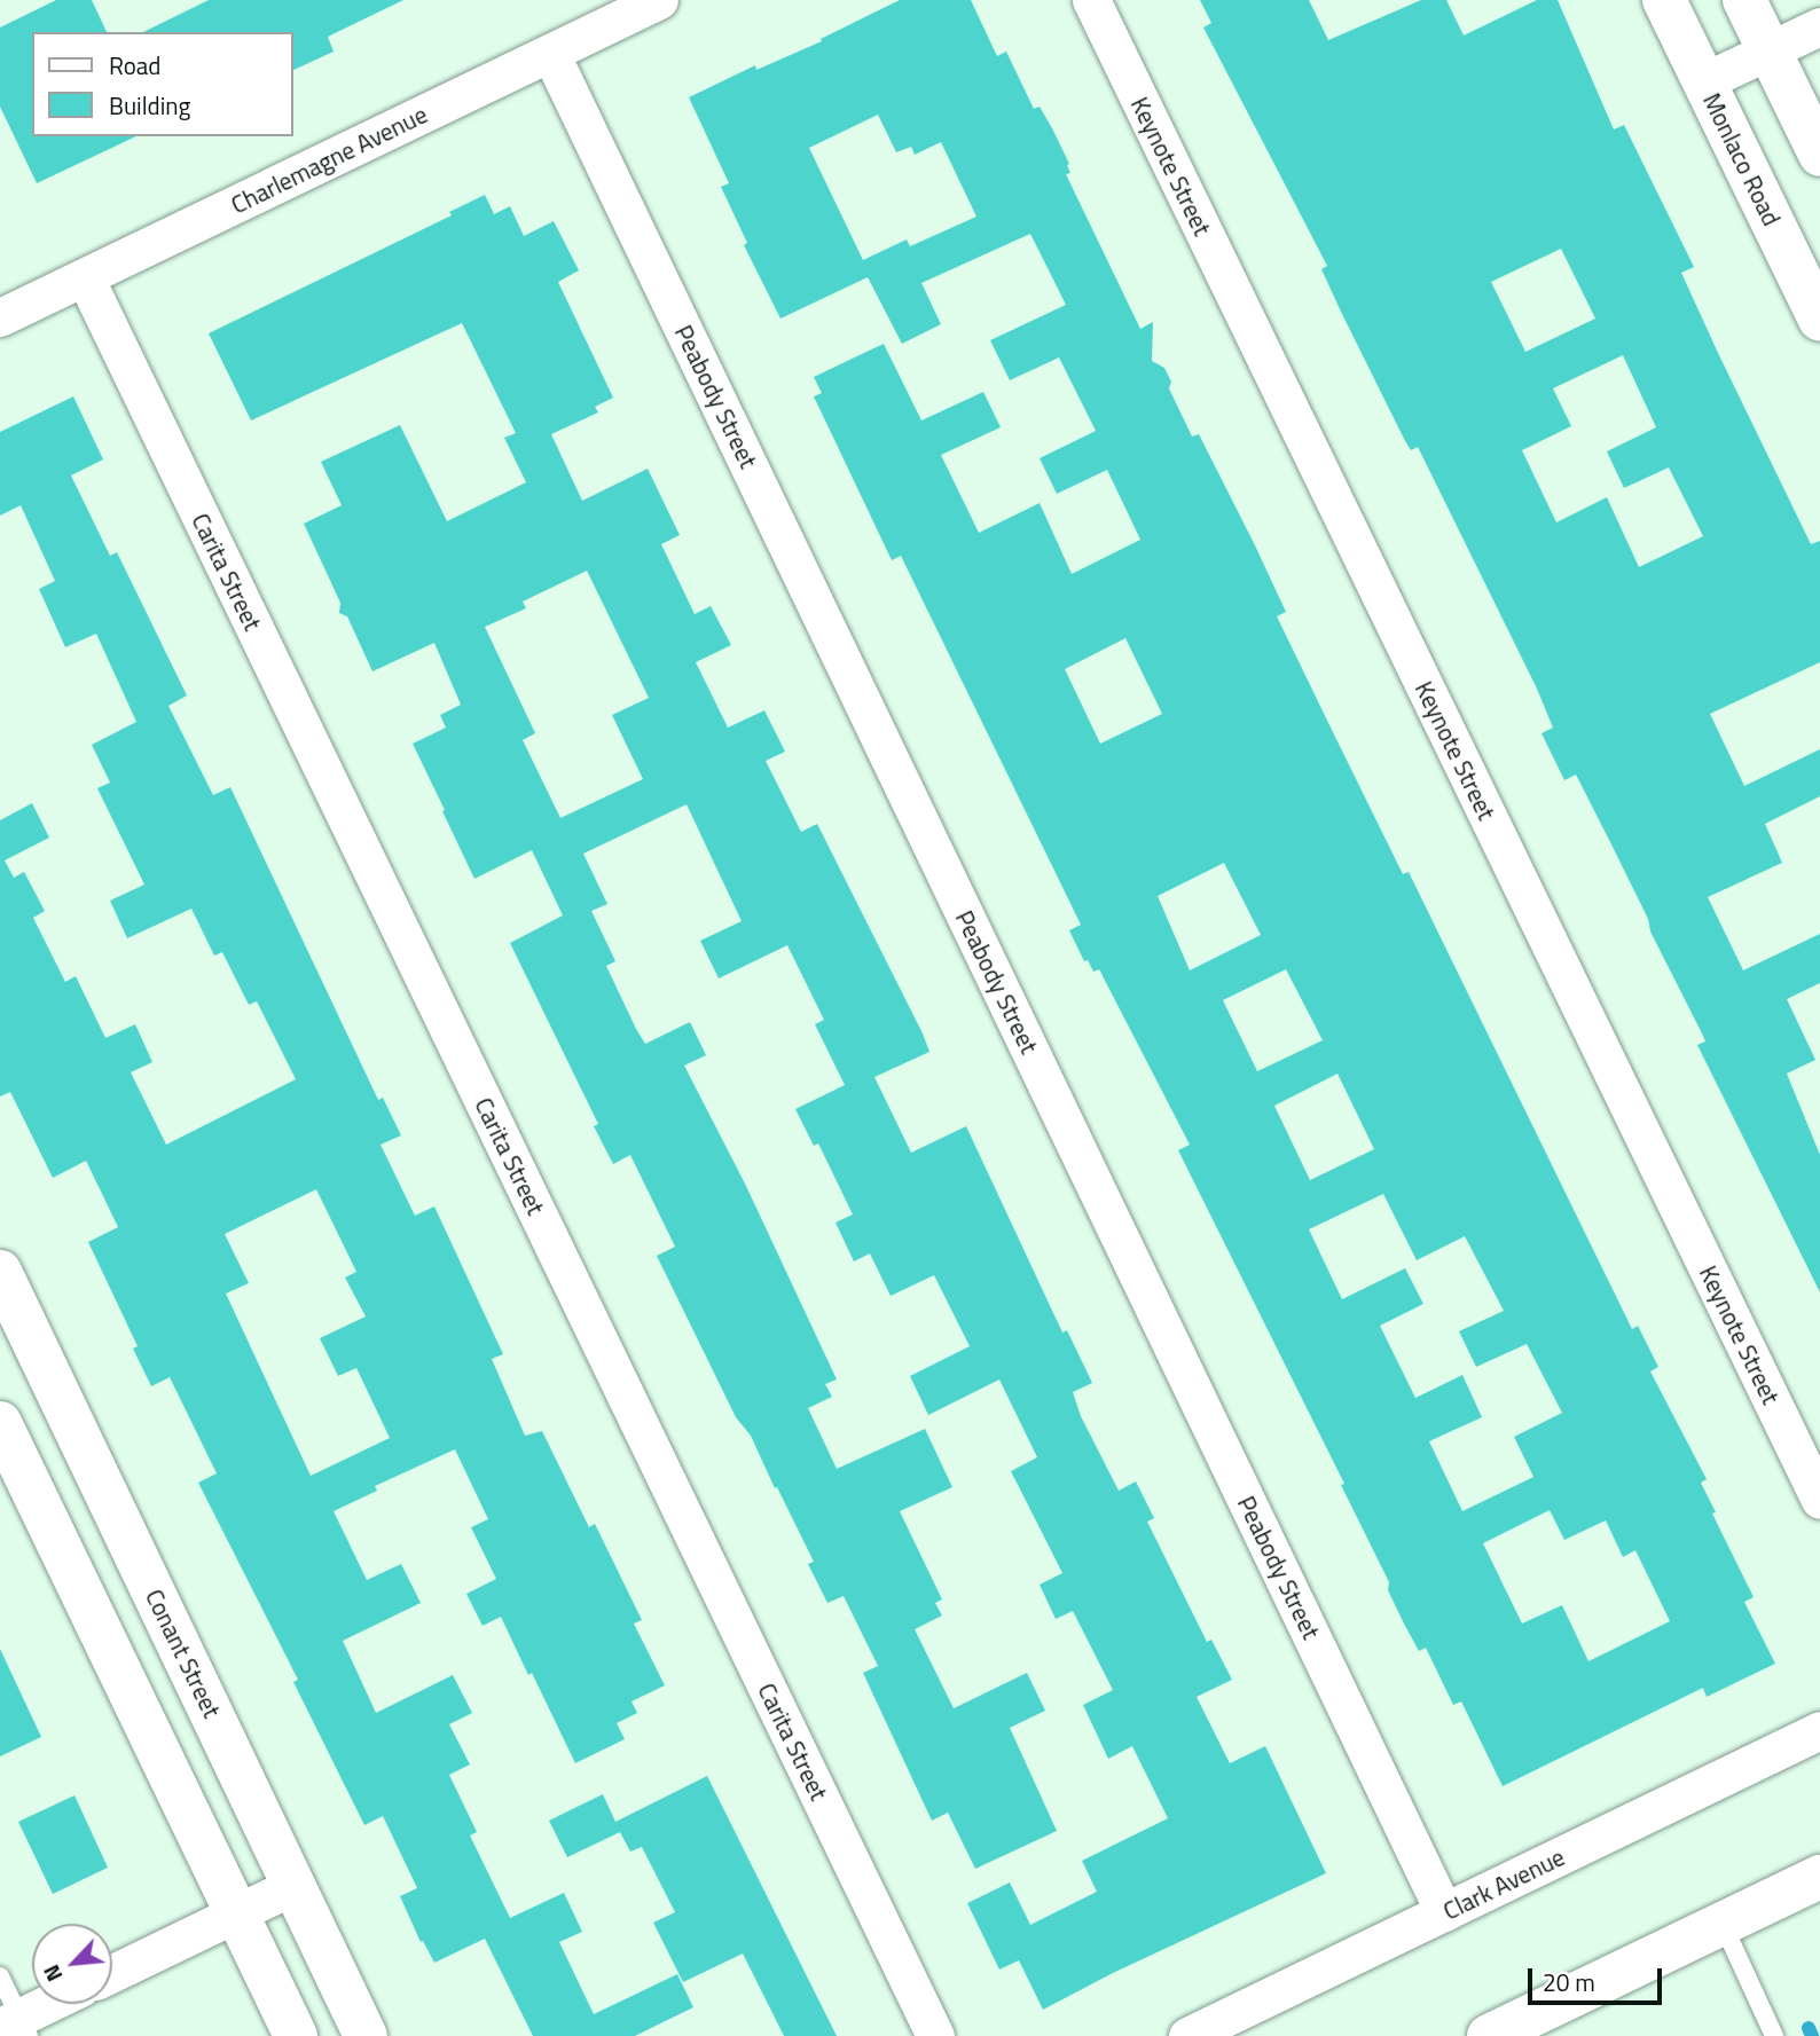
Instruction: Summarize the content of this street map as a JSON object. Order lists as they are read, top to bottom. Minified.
{"streets":{"street":["Charlemagne Avenue","Monlaco Road","Keynote Street","Peabody Street","Carita Street","Conant Street","Clark Avenue"]},"crossings":[["Charlemagne Avenue","Peabody Street"],["Charlemagne Avenue","Carita Street"],["Peabody Street","Clark Avenue"]],"legend":["Road","Building"],"scale_bar":"20 m","north":"bottom left"}
